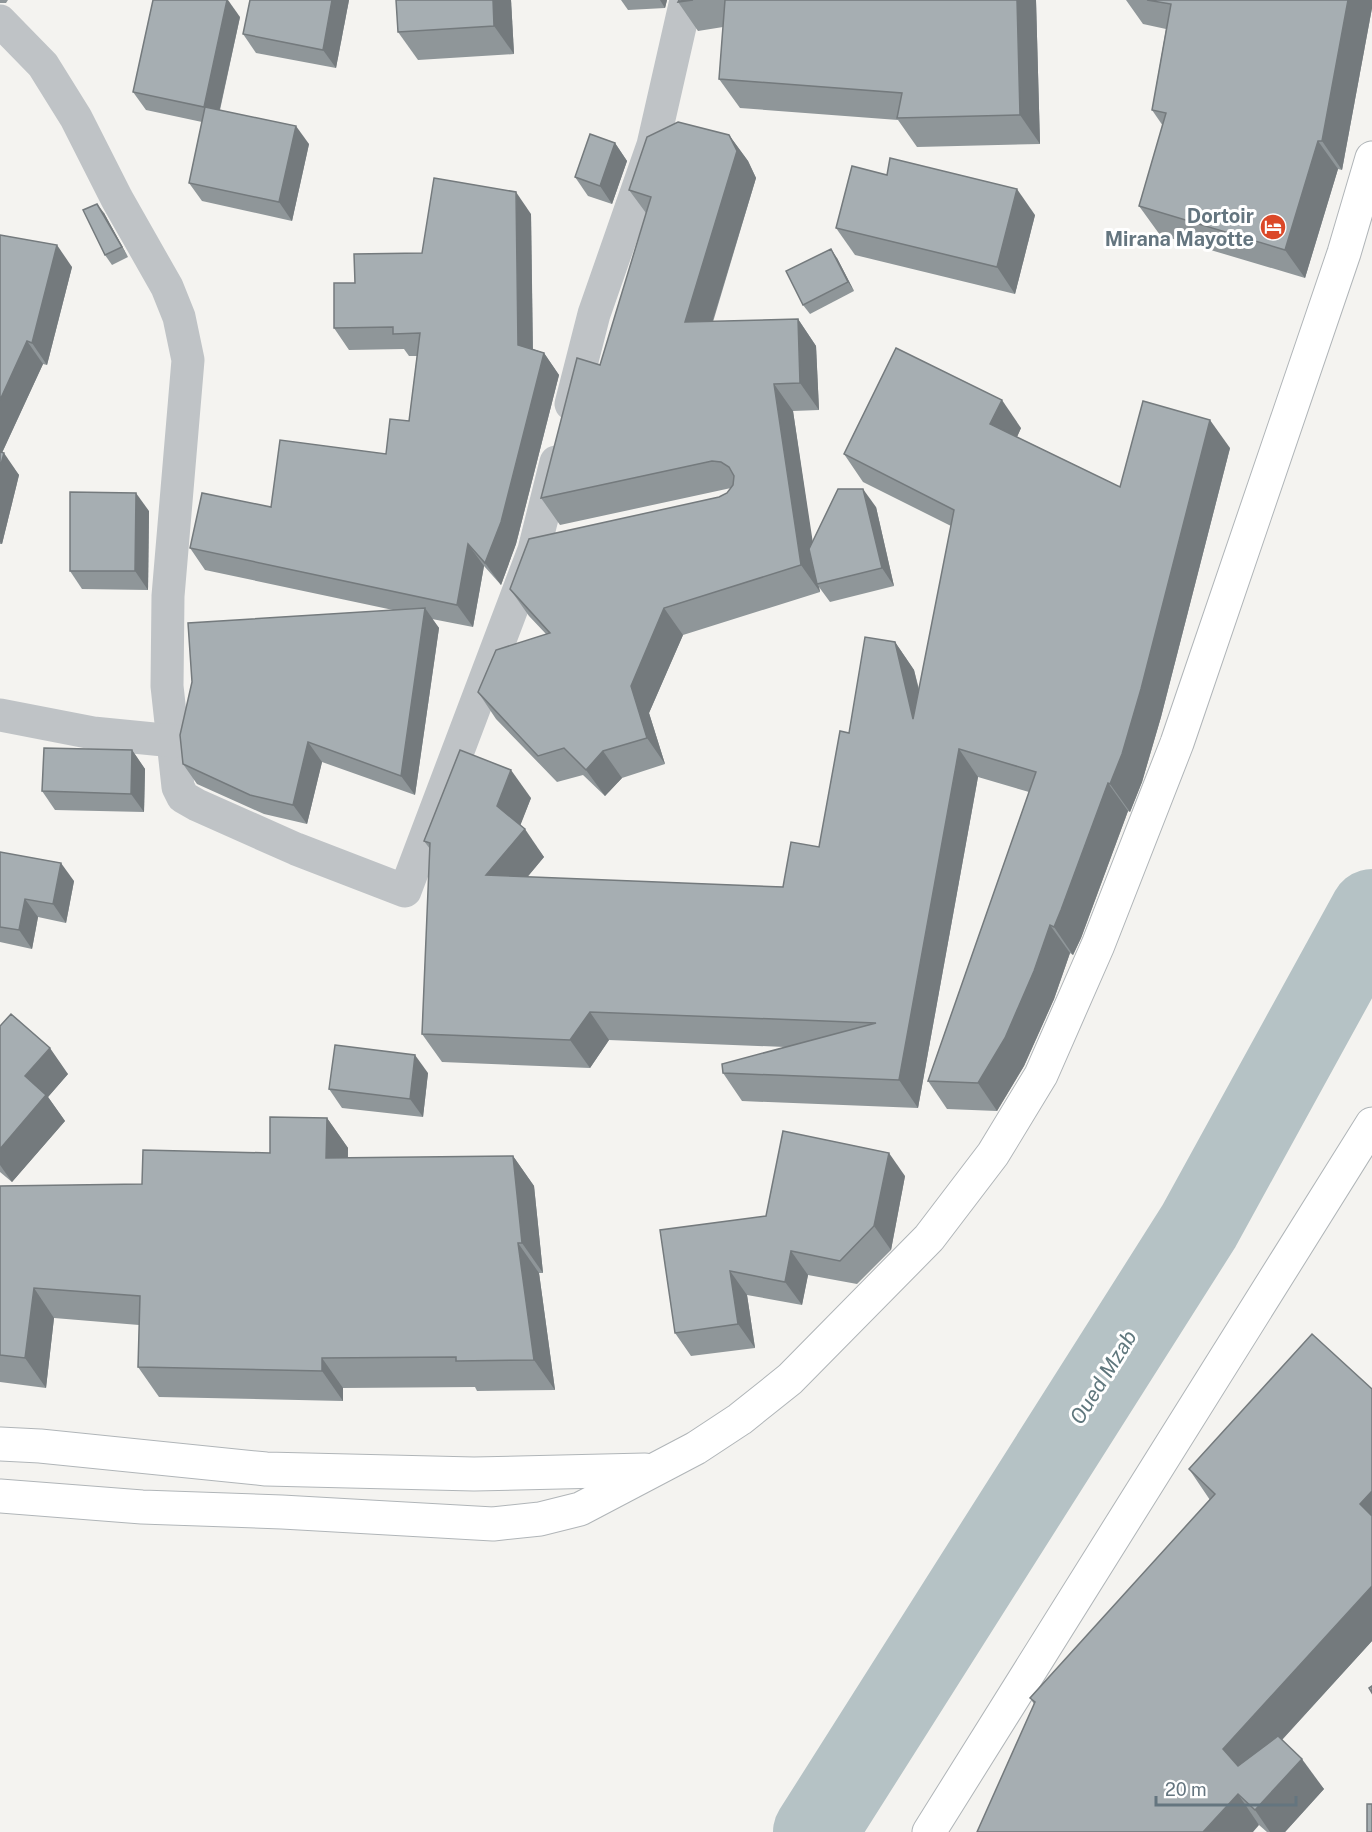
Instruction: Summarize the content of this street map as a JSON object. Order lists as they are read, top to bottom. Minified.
{"water":["Oued Mzab"],"places":{"hotel":["Dortoir Mirana Mayotte"]},"scale_bar":"20 m"}
